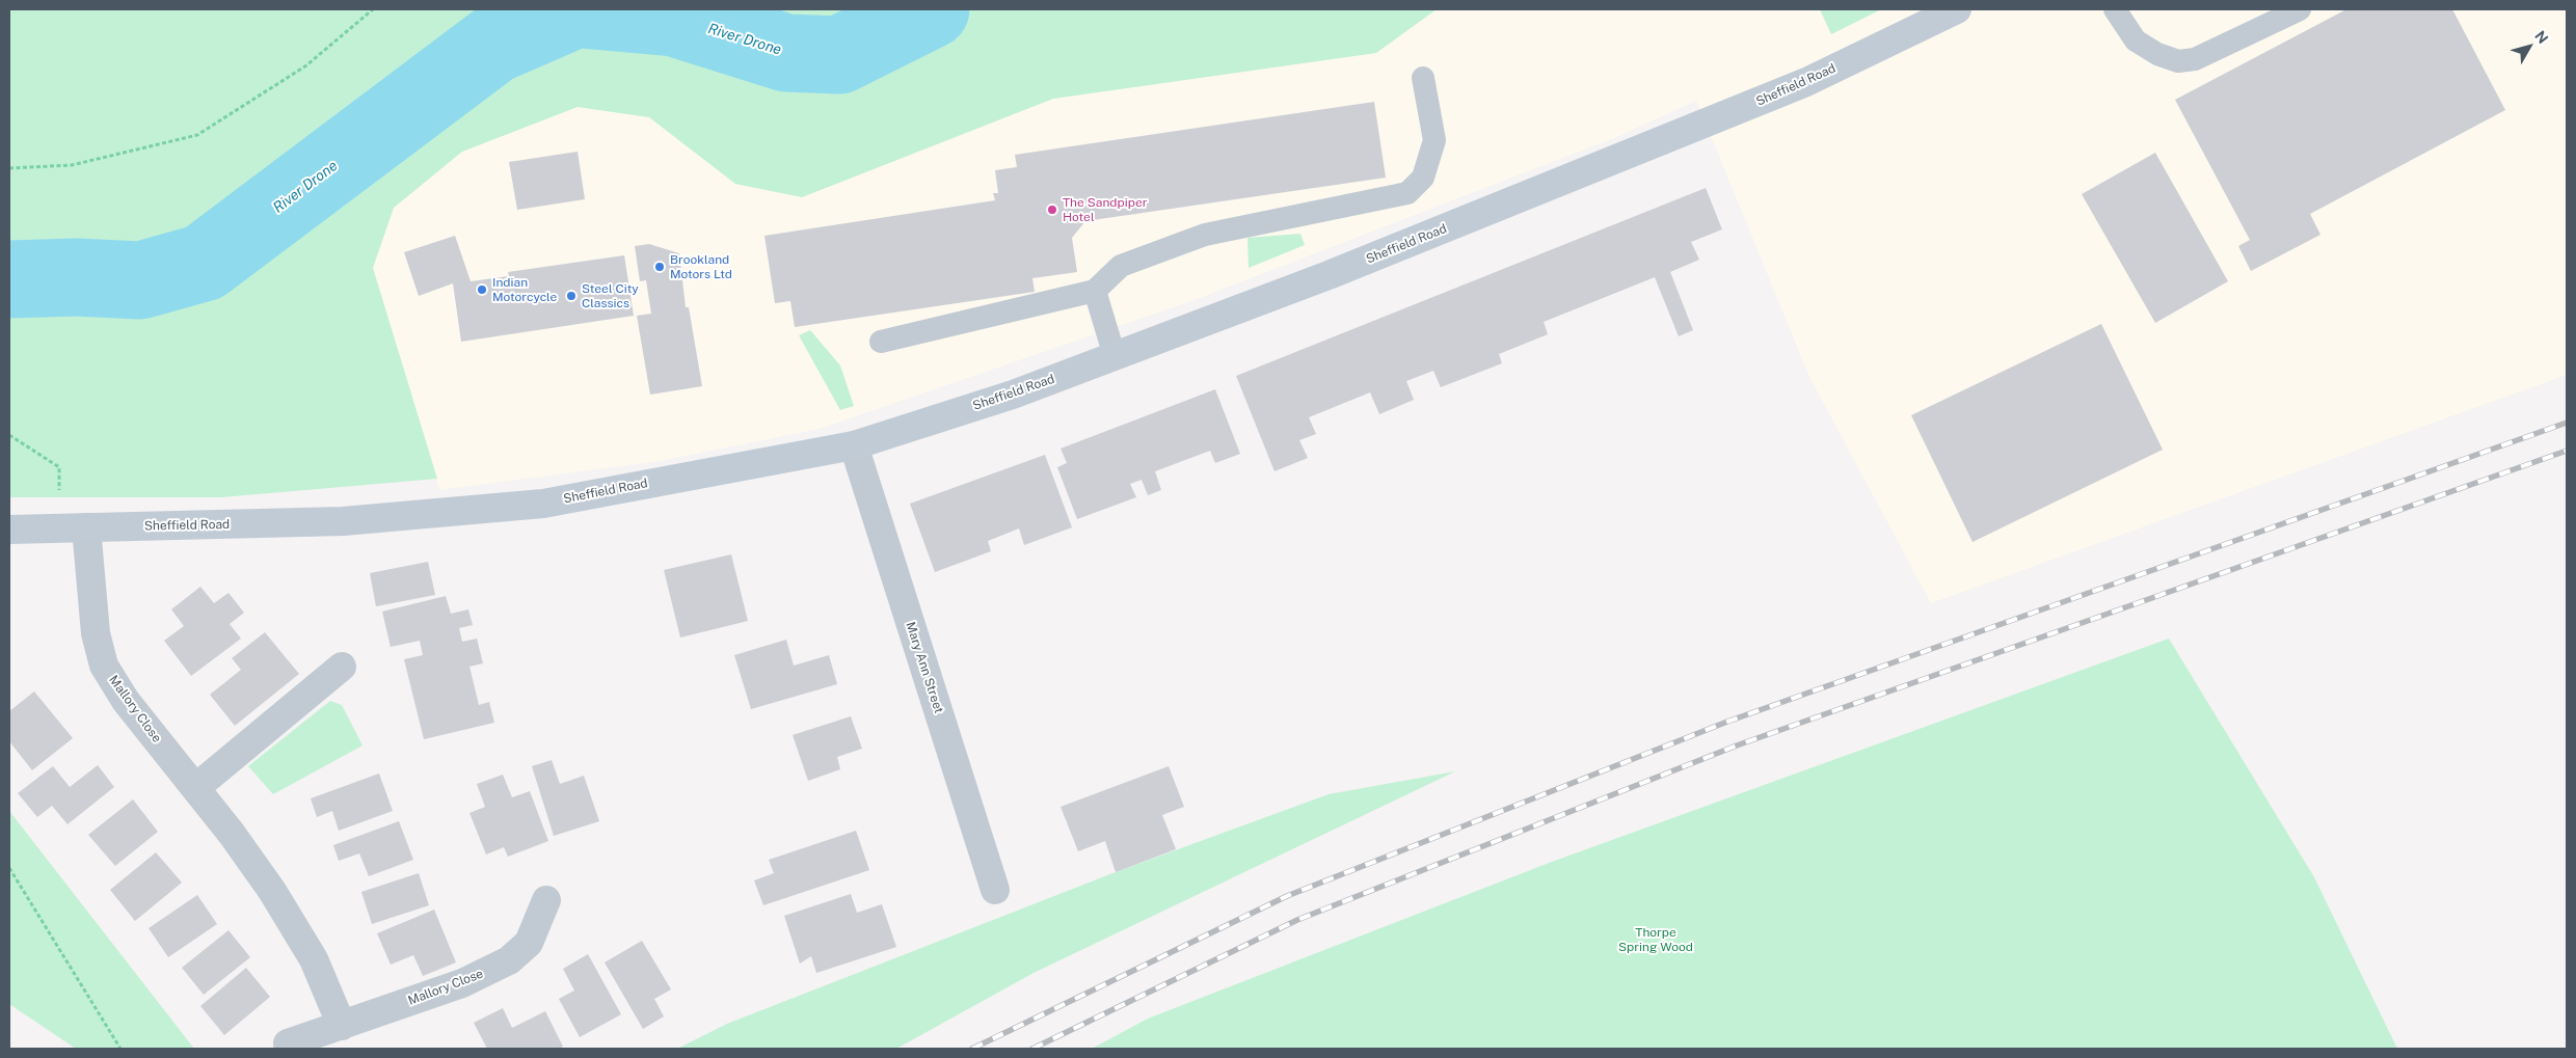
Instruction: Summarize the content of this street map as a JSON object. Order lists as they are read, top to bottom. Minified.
{"streets":{"main road":["Sheffield Road"],"street":["Mary Ann Street","Mallory Close"]},"crossings":[["Sheffield Road","Mary Ann Street"],["Sheffield Road","Mallory Close"]],"water":["River Drone"],"parks":["Thorpe Spring Wood"],"places":["The Sandpiper Hotel","Brookland Motors Ltd","Indian Motorcycle","Steel City Classics"],"north":"top right"}
